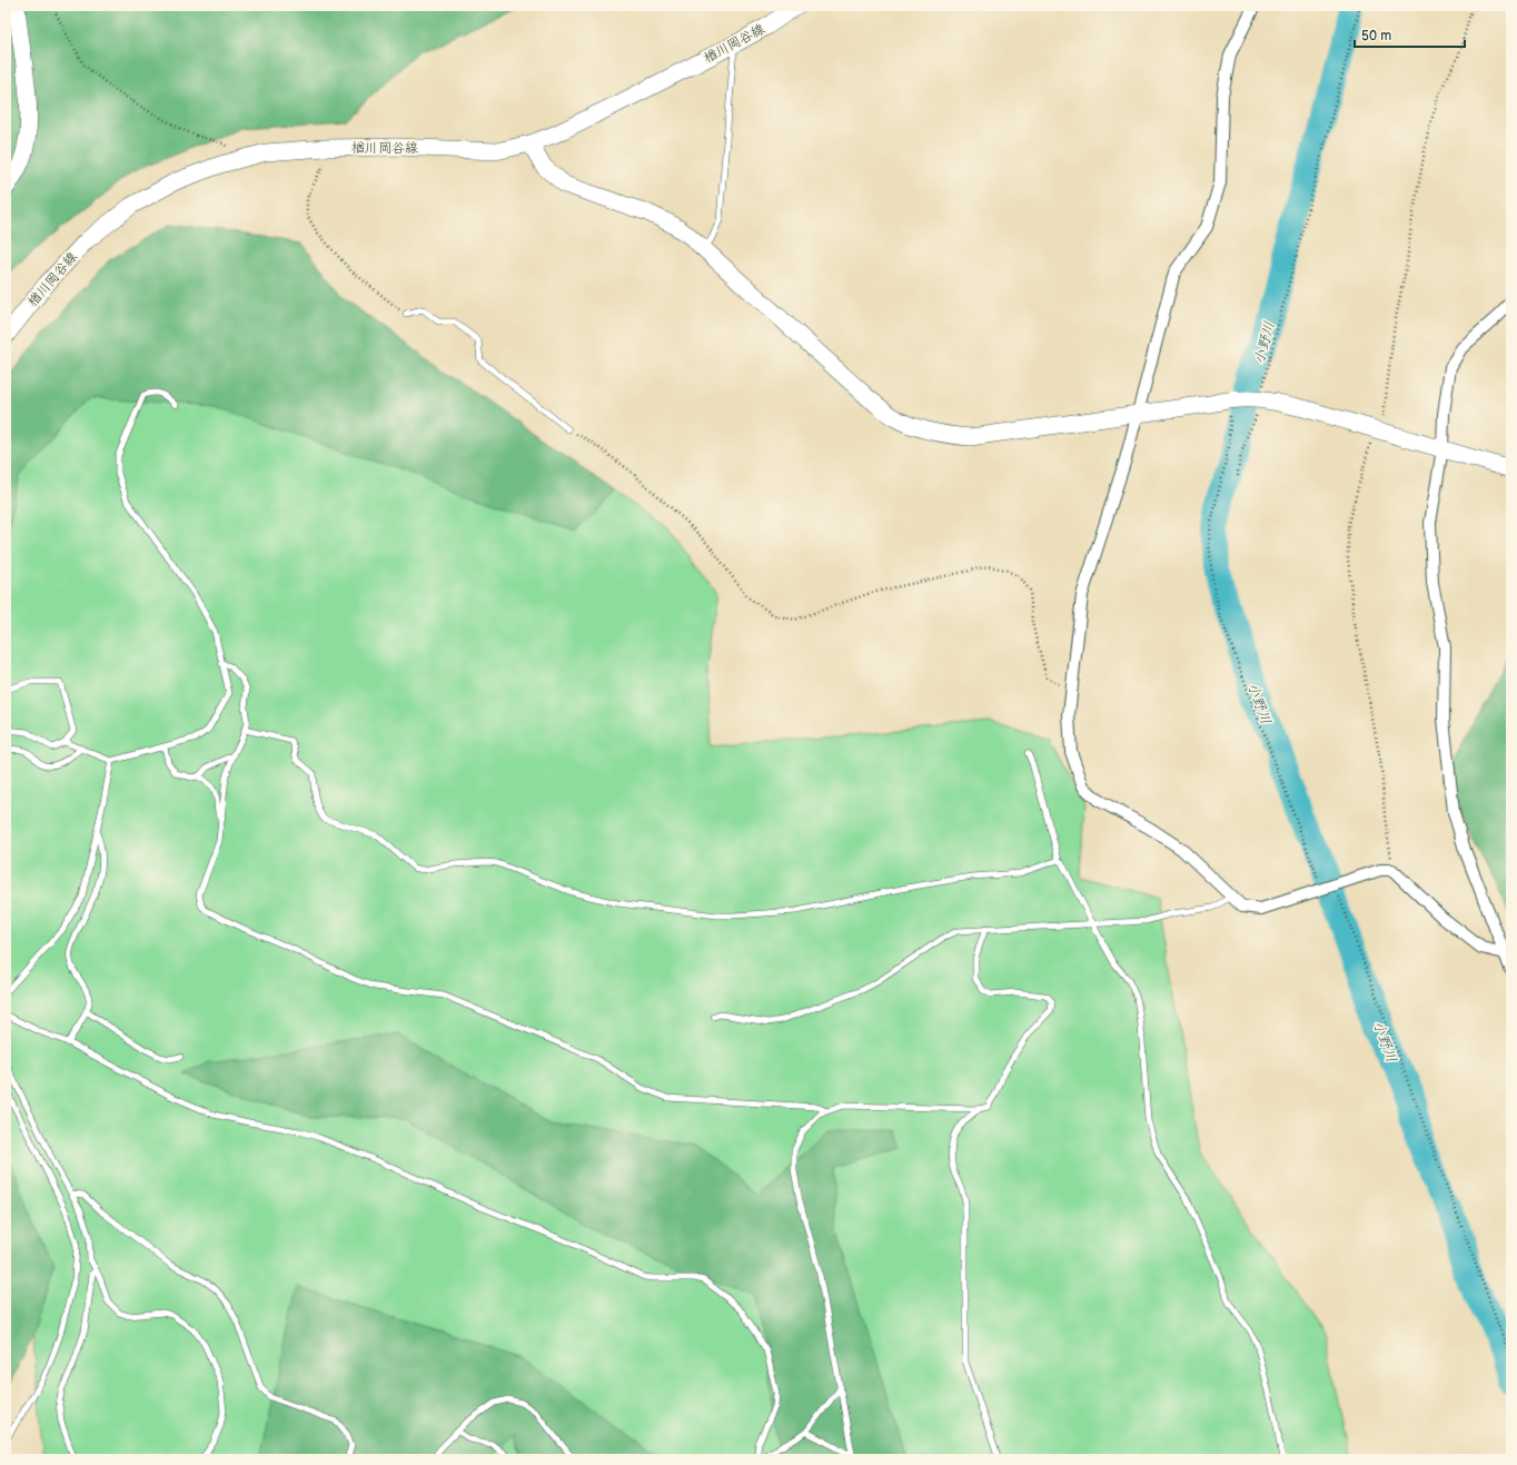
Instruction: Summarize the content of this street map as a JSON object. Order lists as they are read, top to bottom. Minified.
{"streets":{"street":["楢川岡谷線"]},"water":["小野川"],"scale_bar":"50 m"}
